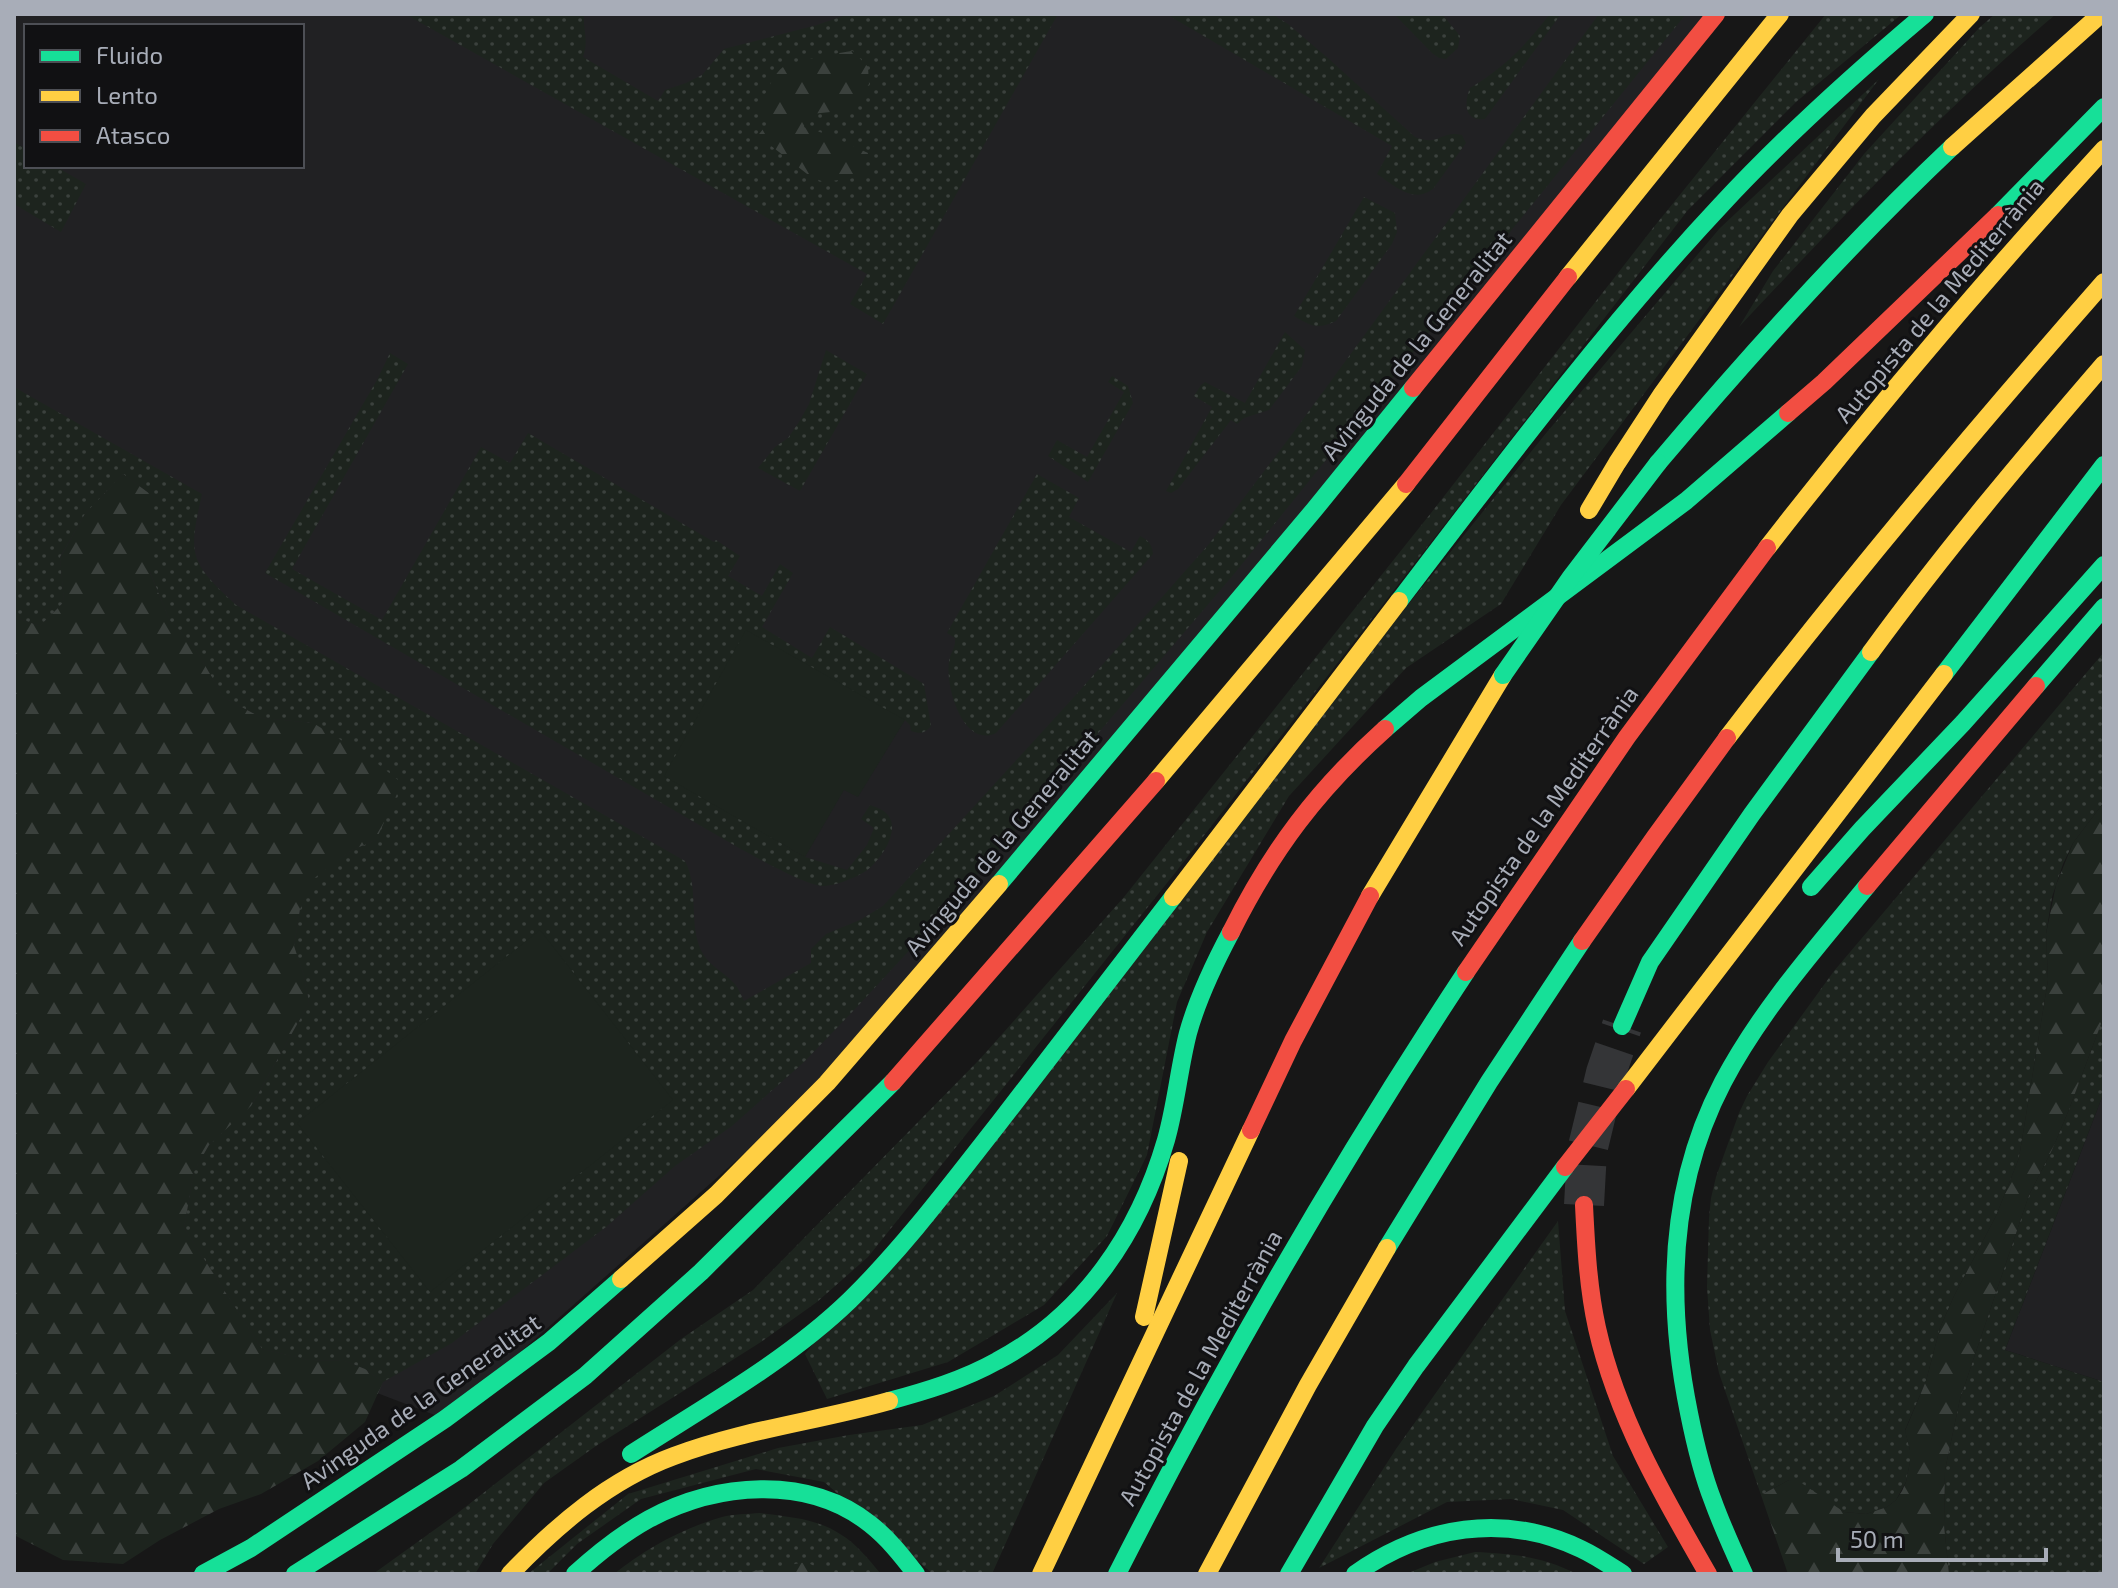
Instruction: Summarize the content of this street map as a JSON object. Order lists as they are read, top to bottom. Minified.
{"streets":{"main road":["Autopista de la Mediterrània","Avinguda de la Generalitat"]},"legend":["Fluido","Lento","Atasco"],"scale_bar":"50 m"}
